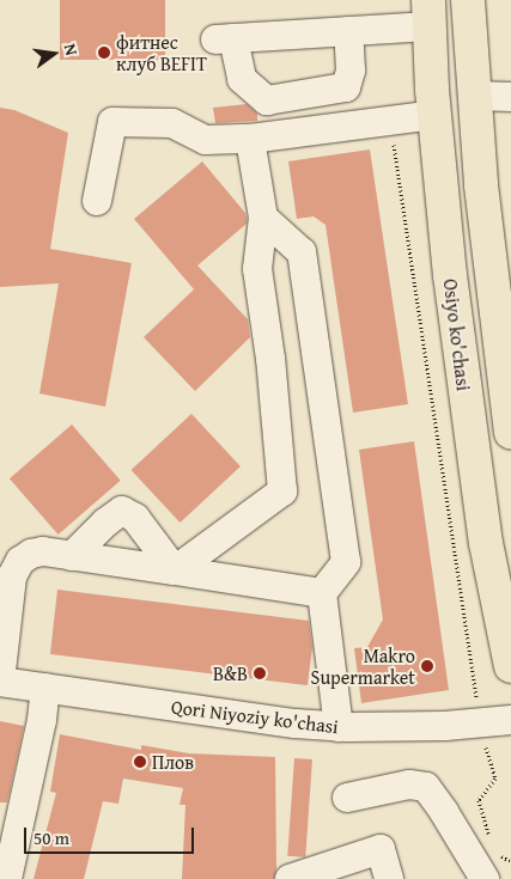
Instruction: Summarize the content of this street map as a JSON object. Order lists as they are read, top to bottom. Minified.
{"streets":{"main road":["Osiyo ko'chasi"],"street":["Qori Niyoziy ko'chasi"]},"places":["фитнес клуб BEFIT","Makro Supermarket","B&B","Плов"],"scale_bar":"50 m","north":"right"}
